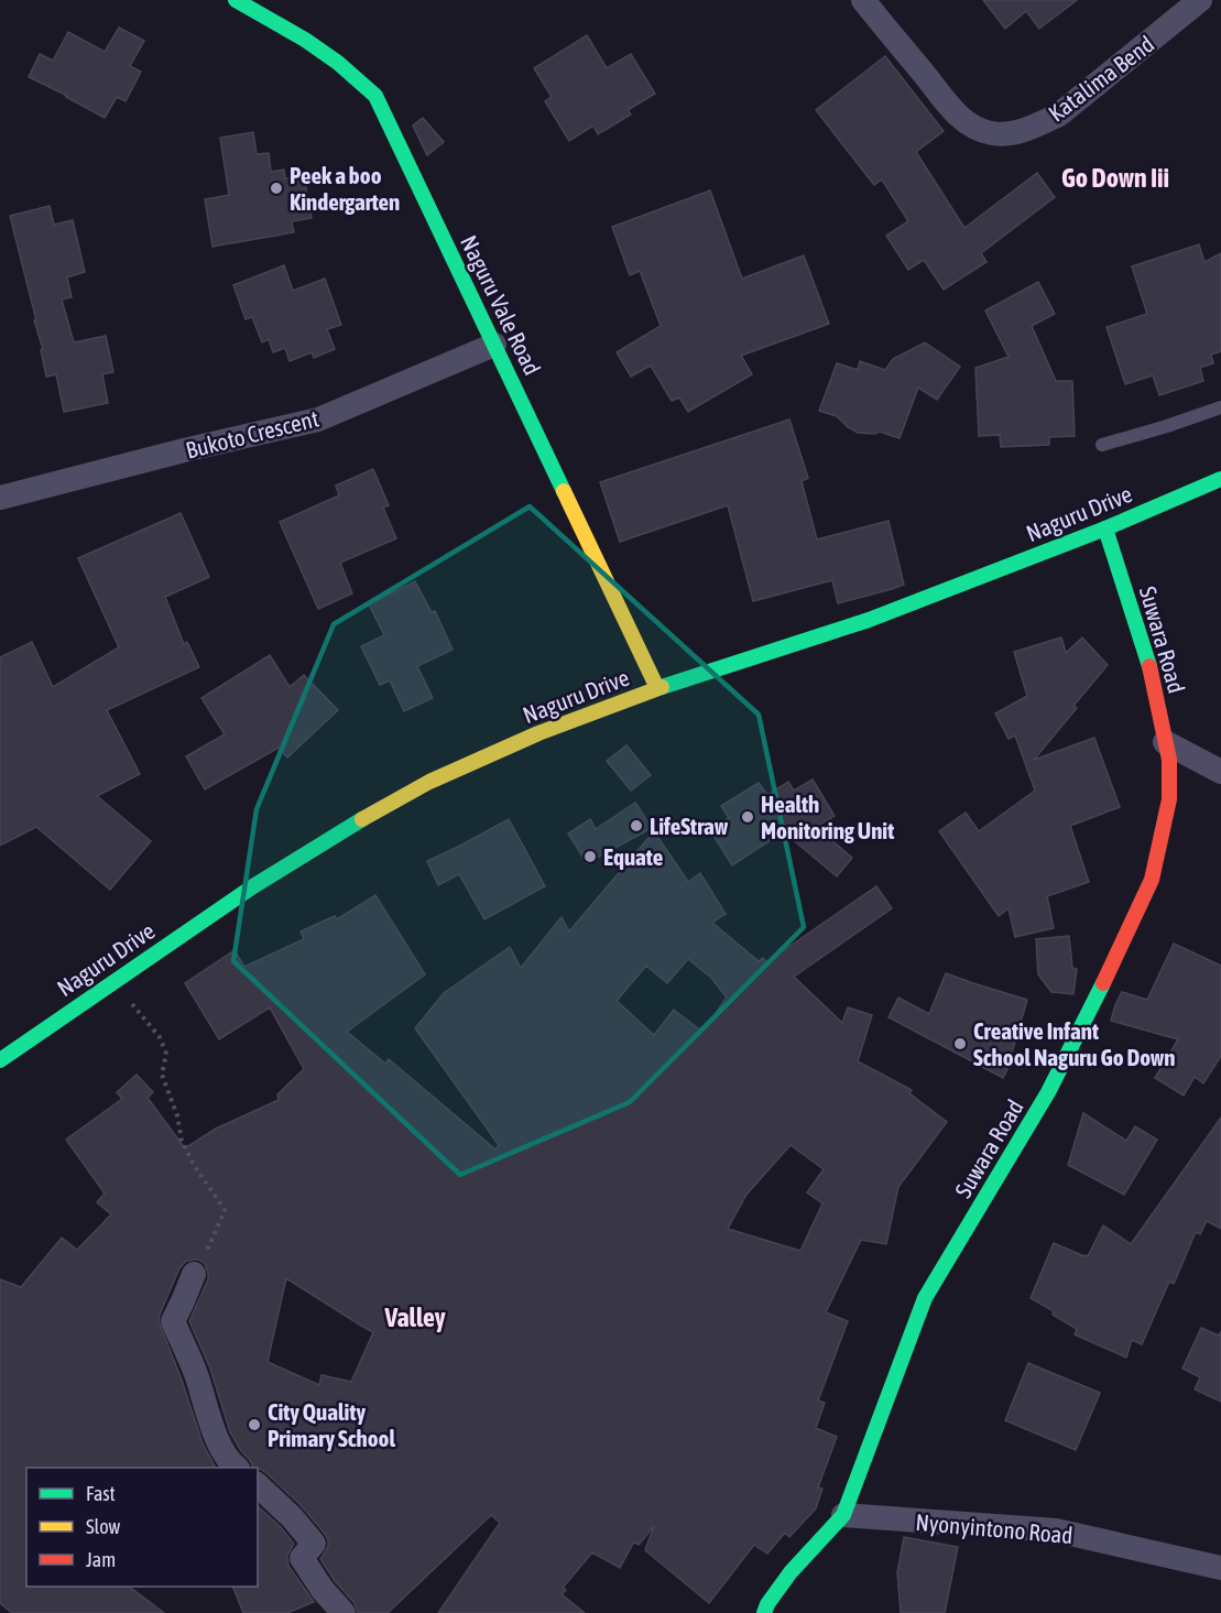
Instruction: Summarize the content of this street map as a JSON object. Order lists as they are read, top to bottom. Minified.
{"streets":{"street":["Katalima Bend","Naguru Vale Road","Bukoto Crescent","Naguru Drive","Suwara Road","Nyonyintono Road"]},"crossings":[["Naguru Vale Road","Bukoto Crescent"],["Naguru Vale Road","Naguru Drive"],["Naguru Drive","Suwara Road"],["Suwara Road","Nyonyintono Road"]],"districts":["Go Down Iii","Valley"],"places":["Peek a boo Kindergarten","Health Monitoring Unit","LifeStraw","Equate","Creative Infant School Naguru Go Down","City Quality Primary School"],"legend":["Fast","Slow","Jam"]}
